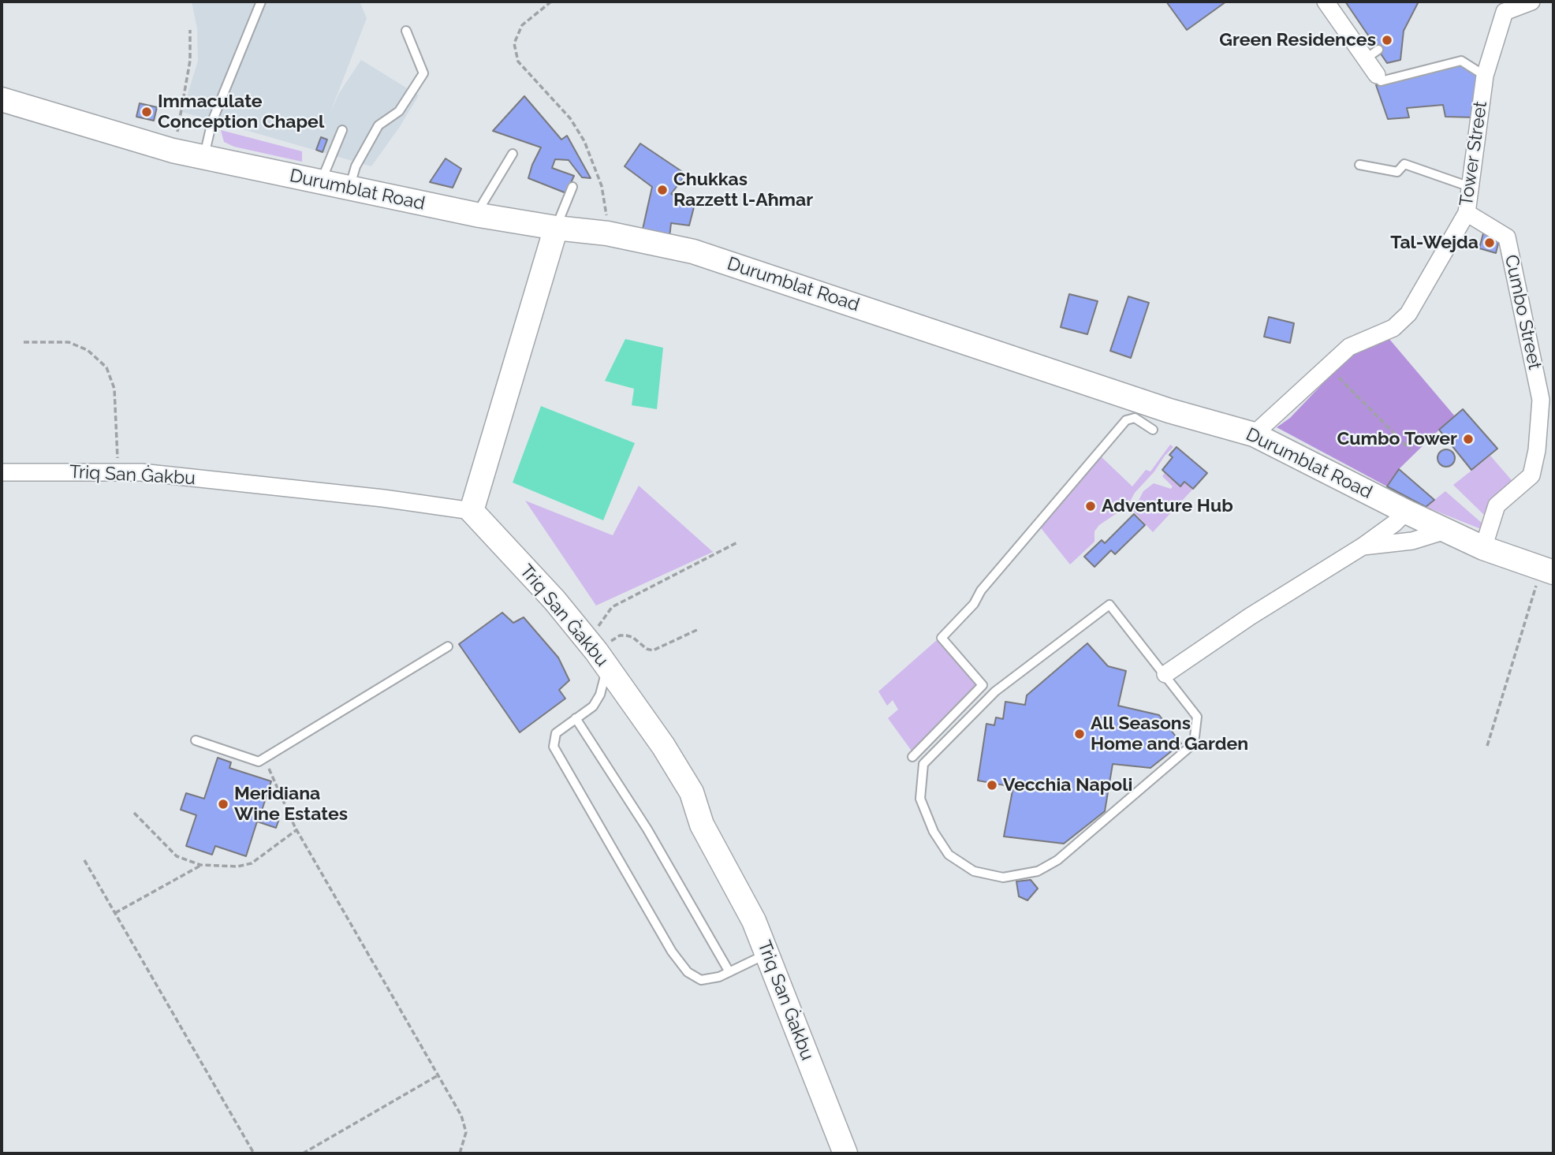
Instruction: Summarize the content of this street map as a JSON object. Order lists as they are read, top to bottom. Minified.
{"streets":{"street":["Tower Street","Durumblat Road","Cumbo Street","Triq San Ġakbu"]},"crossings":[["Tower Street","Durumblat Road"],["Tower Street","Cumbo Street"],["Durumblat Road","Cumbo Street"]],"places":["Green Residences","Immaculate Conception Chapel","Chukkas Razzett l-Aħmar","Tal-Wejda","Cumbo Tower","Adventure Hub","All Seasons Home and Garden","Vecchia Napoli","Meridiana Wine Estates"]}
